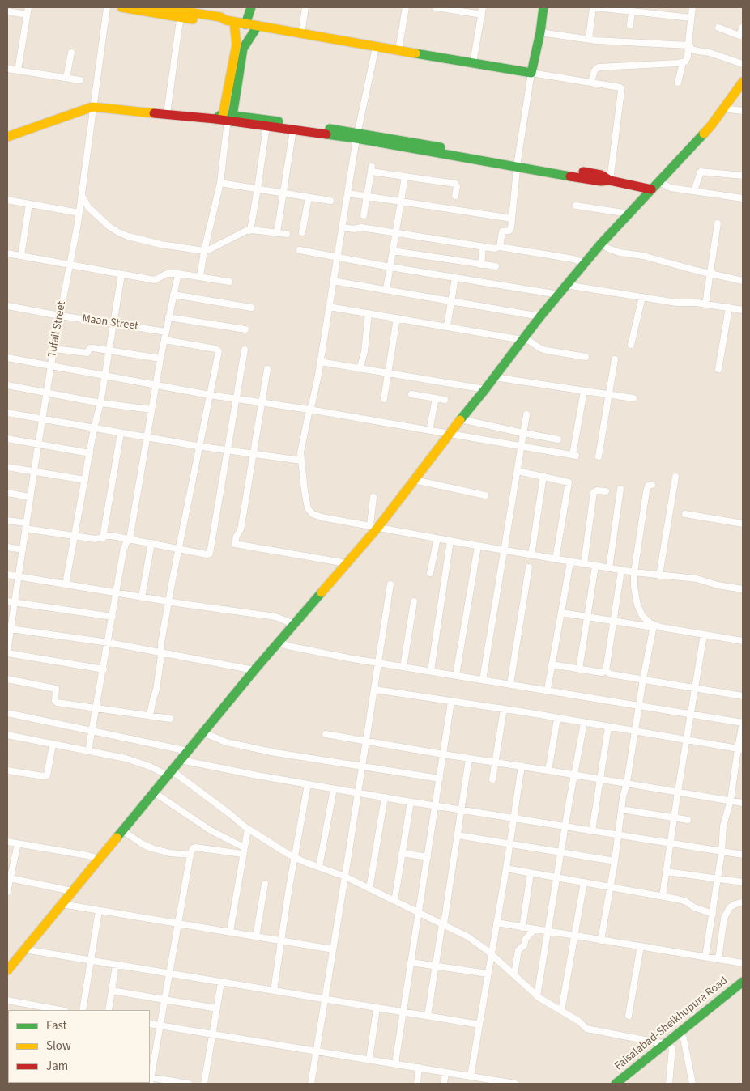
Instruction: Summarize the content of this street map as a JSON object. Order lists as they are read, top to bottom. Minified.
{"streets":{"main road":["Faisalabad-Sheikhupura Road"],"street":["Maan Street","Tufail Street"]},"crossings":[["Maan Street","Tufail Street"]],"legend":["Fast","Slow","Jam"]}
